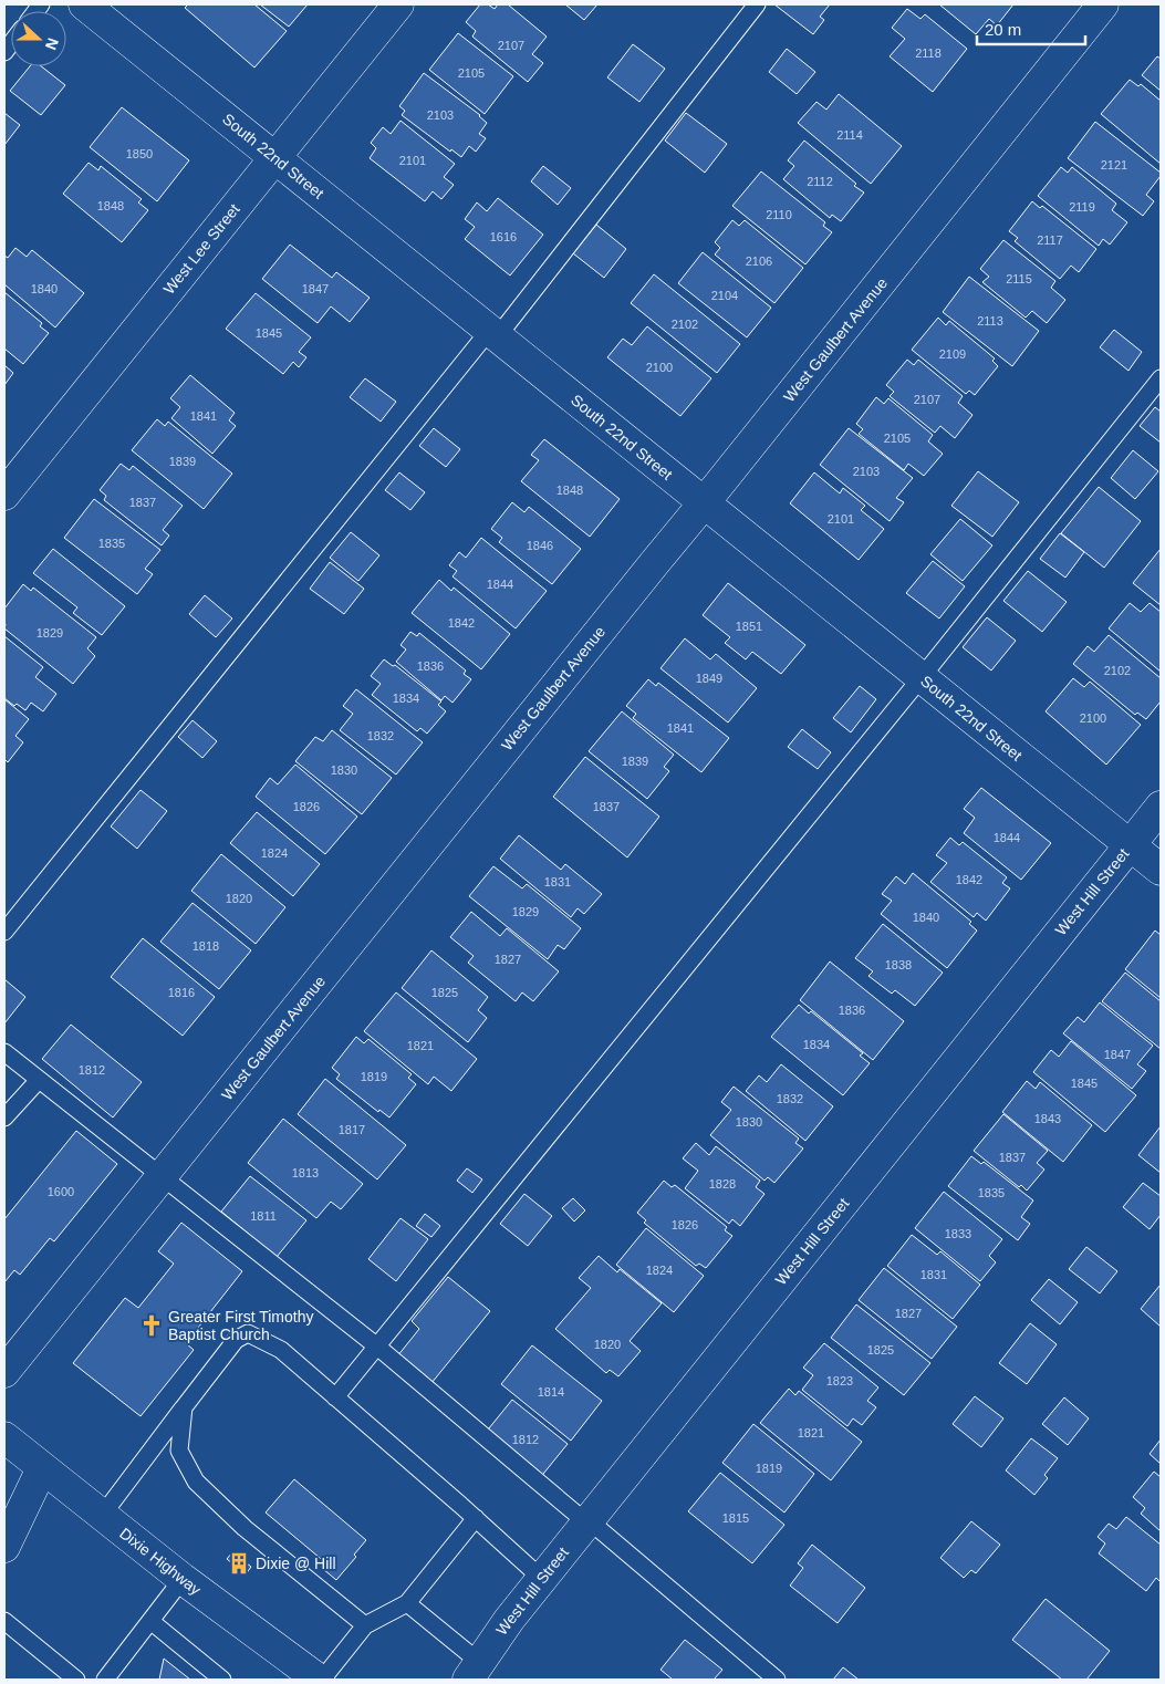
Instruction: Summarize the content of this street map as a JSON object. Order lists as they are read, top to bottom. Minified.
{"streets":{"street":["South 22nd Street","West Lee Street","West Gaulbert Avenue","West Hill Street","Dixie Highway"]},"crossings":[["South 22nd Street","West Lee Street"],["South 22nd Street","West Gaulbert Avenue"],["South 22nd Street","West Hill Street"]],"places":{"church":["Greater First Timothy Baptist Church"],"building":["Dixie @ Hill"]},"house_numbers":["2107","2118","2105","2103","2114","1850","2101","2121","2112","1848","2119","2110","1616","2117","2106","2115","1840","1847","2104","2113","2102","1845","2109","2100","2107","1841","2105","1839","2103","1848","1837","2101","1835","1846","1844","1842","1851","1829","1836","2102","1849","1834","2100","1841","1832","1839","1830","1826","1837","1844","1824","1842","1831","1820","1829","1840","1818","1827","1838","1816","1825","1836","1834","1821","1847","1812","1819","1845","1832","1843","1830","1817","1837","1813","1828","1600","1835","1811","1826","1833","1824","1831","1827","1820","1825","1823","1814","1821","1812","1819","1815"],"scale_bar":"20 m","north":"right"}
